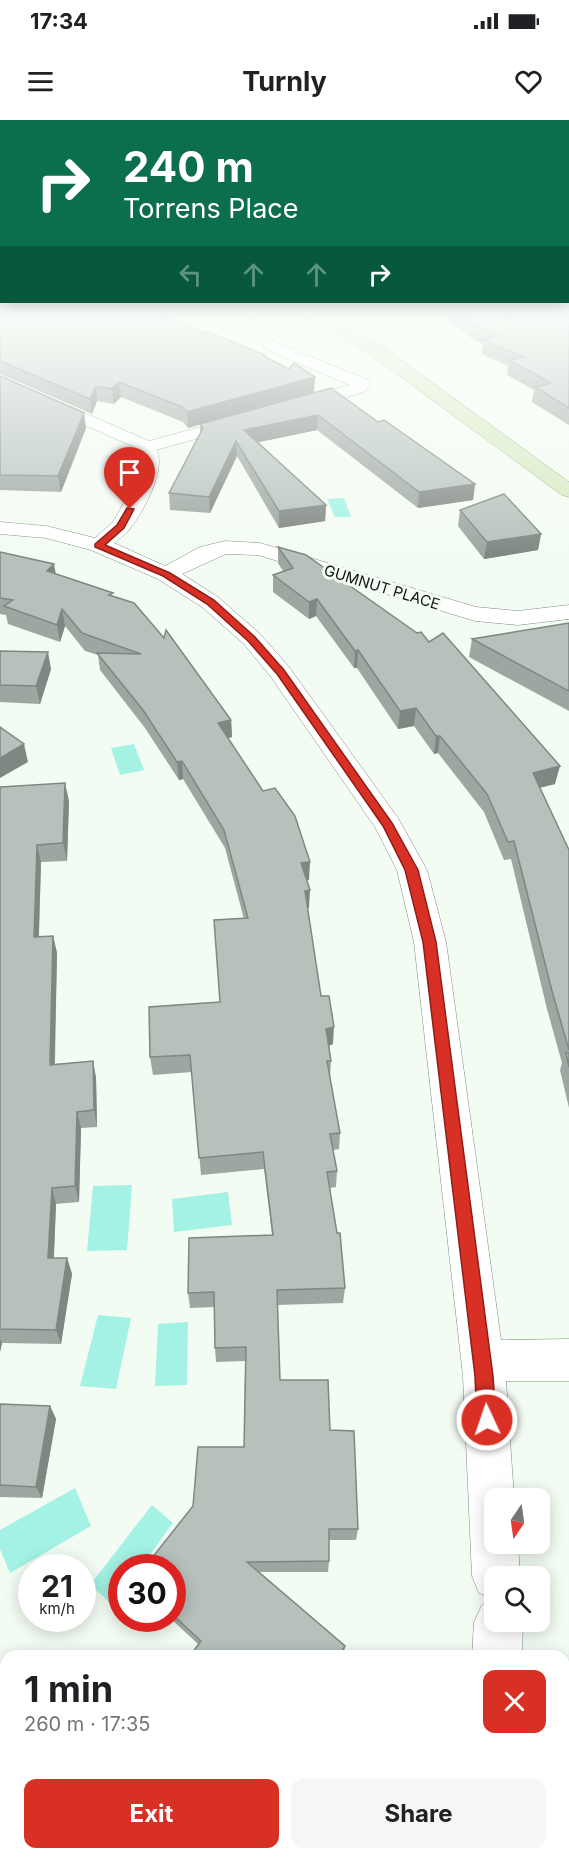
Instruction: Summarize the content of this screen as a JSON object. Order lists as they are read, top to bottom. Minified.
{"streets":{"street":["GUMNUT PLACE"]},"north":"bottom","page":{"status":"17:34","header":"Turnly","turn":["240 m","Torrens Place"],"speed":"21 km/h","limit":"30","heading":["1 min","260 m · 17:35"],"buttons":["Exit","Share"]}}
